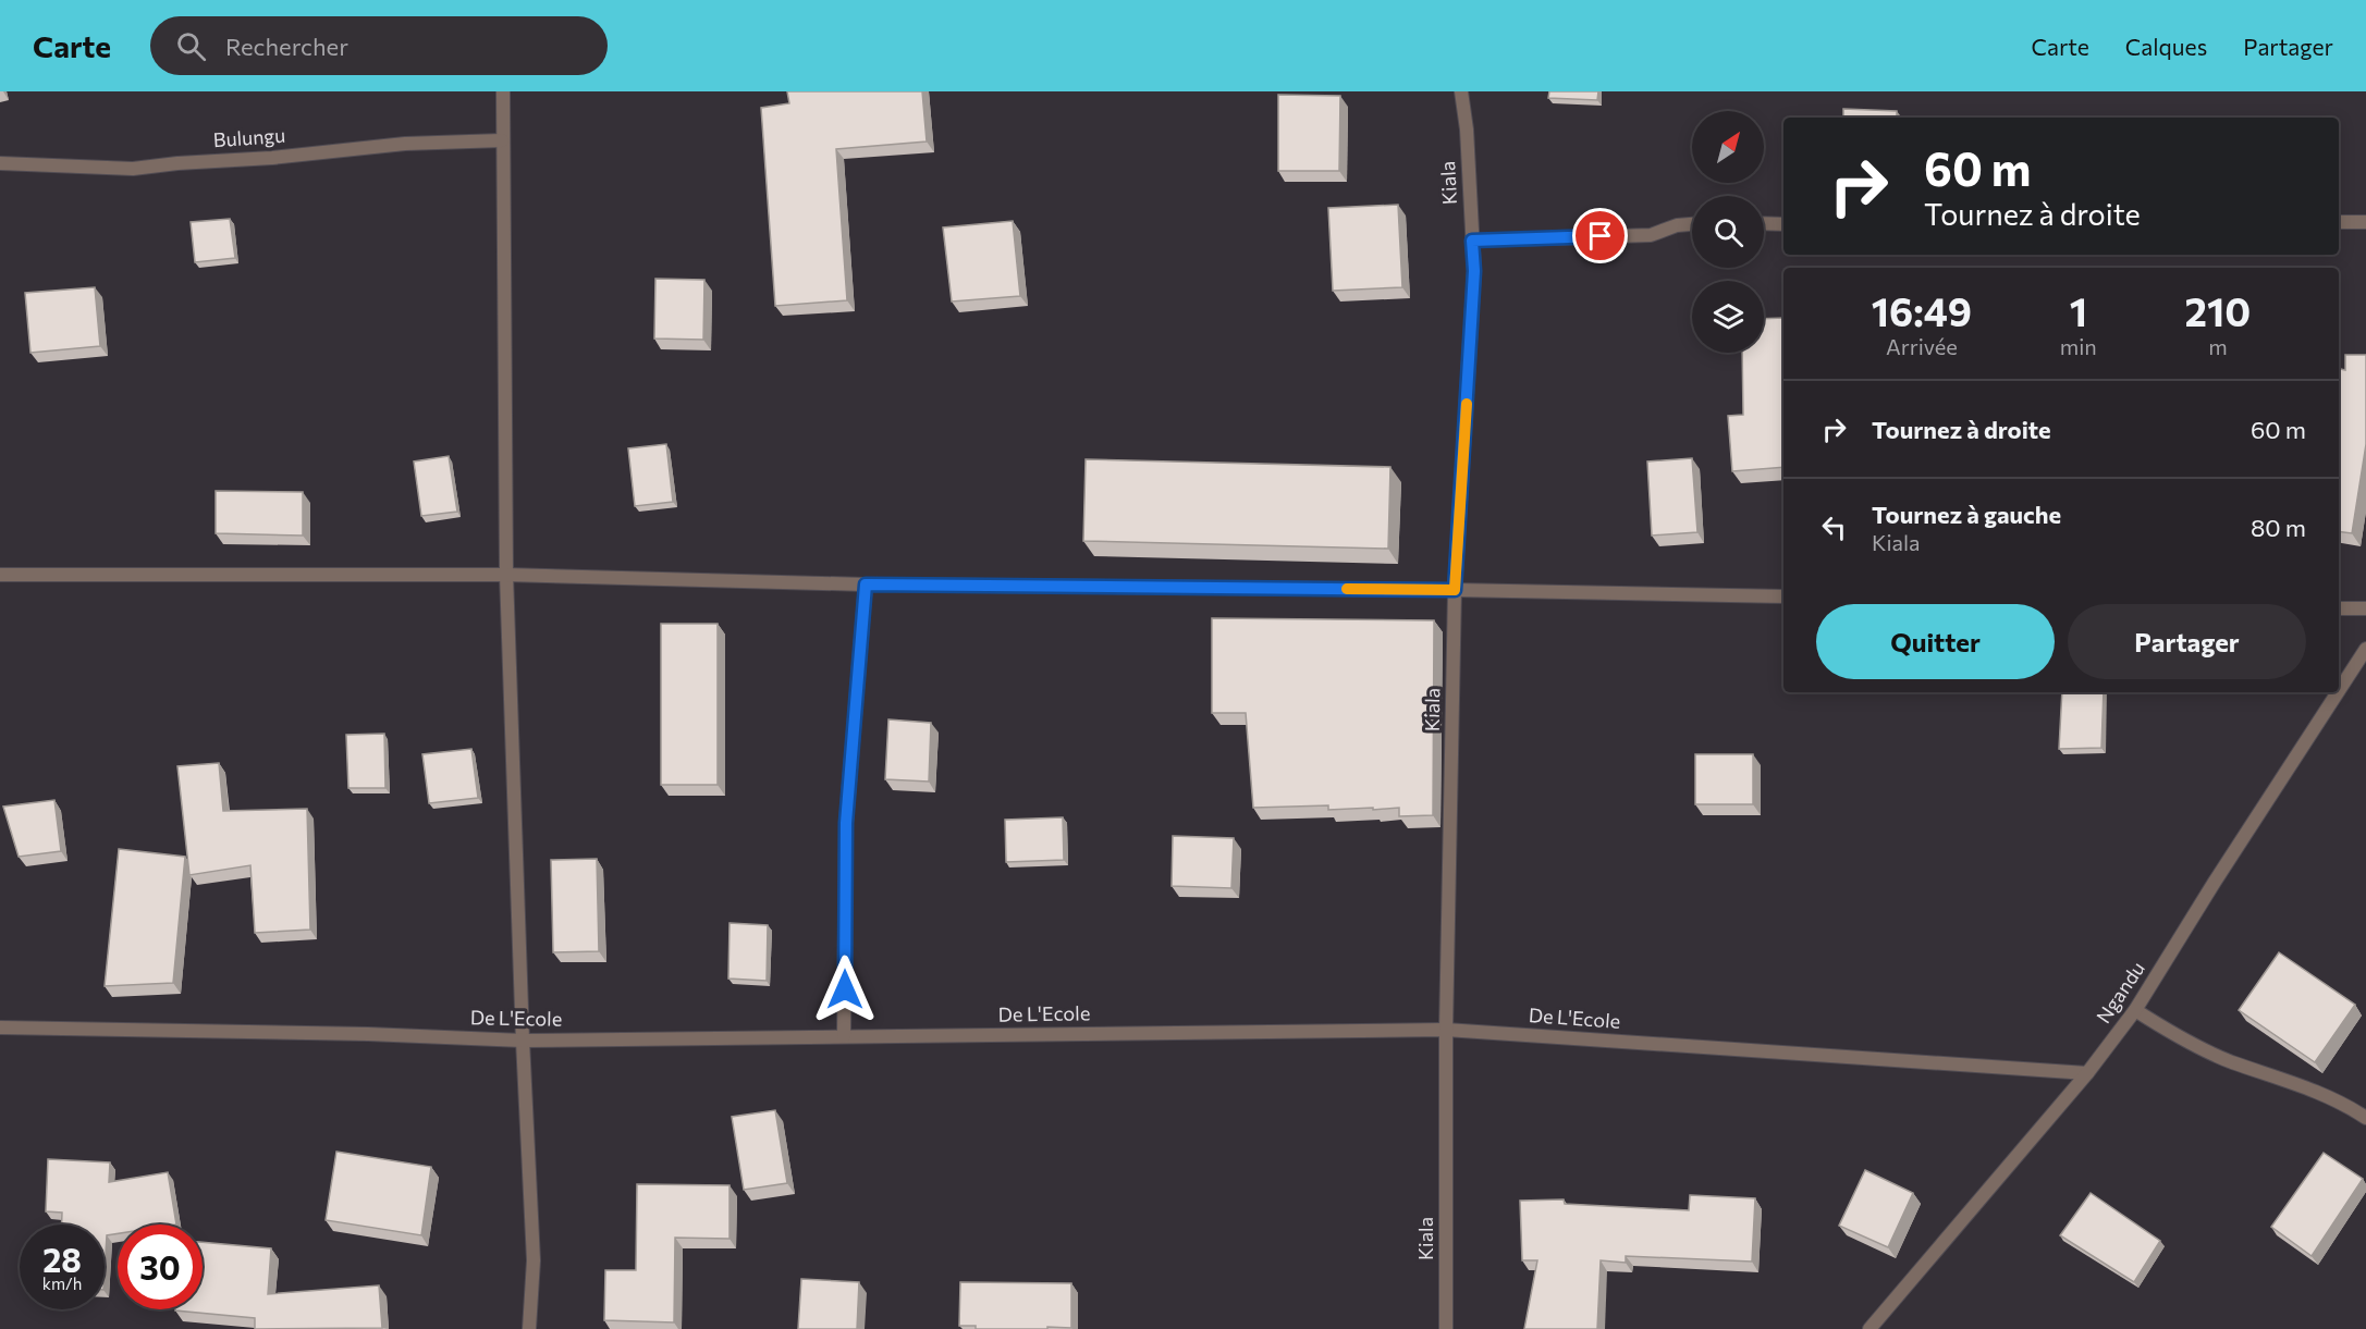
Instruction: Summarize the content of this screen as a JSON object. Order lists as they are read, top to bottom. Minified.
{"streets":{"street":["Bulungu","Kiala","Ngandu","De L'Ecole"]},"crossings":[["Kiala","De L'Ecole"],["Ngandu","De L'Ecole"]],"north":"top right","page":{"header":"Carte","search":"Rechercher","nav":["Carte","Calques","Partager"],"turn":["60 m","Tournez à droite"],"eta":["16:49","Arrivée","1","min","210","m"],"list":[{"name":"Tournez à droite","value":"60 m"},{"name":"Tournez à gauche","note":"Kiala","value":"80 m"}],"buttons":["Quitter","Partager"],"speed":"28 km/h","limit":"30"}}
